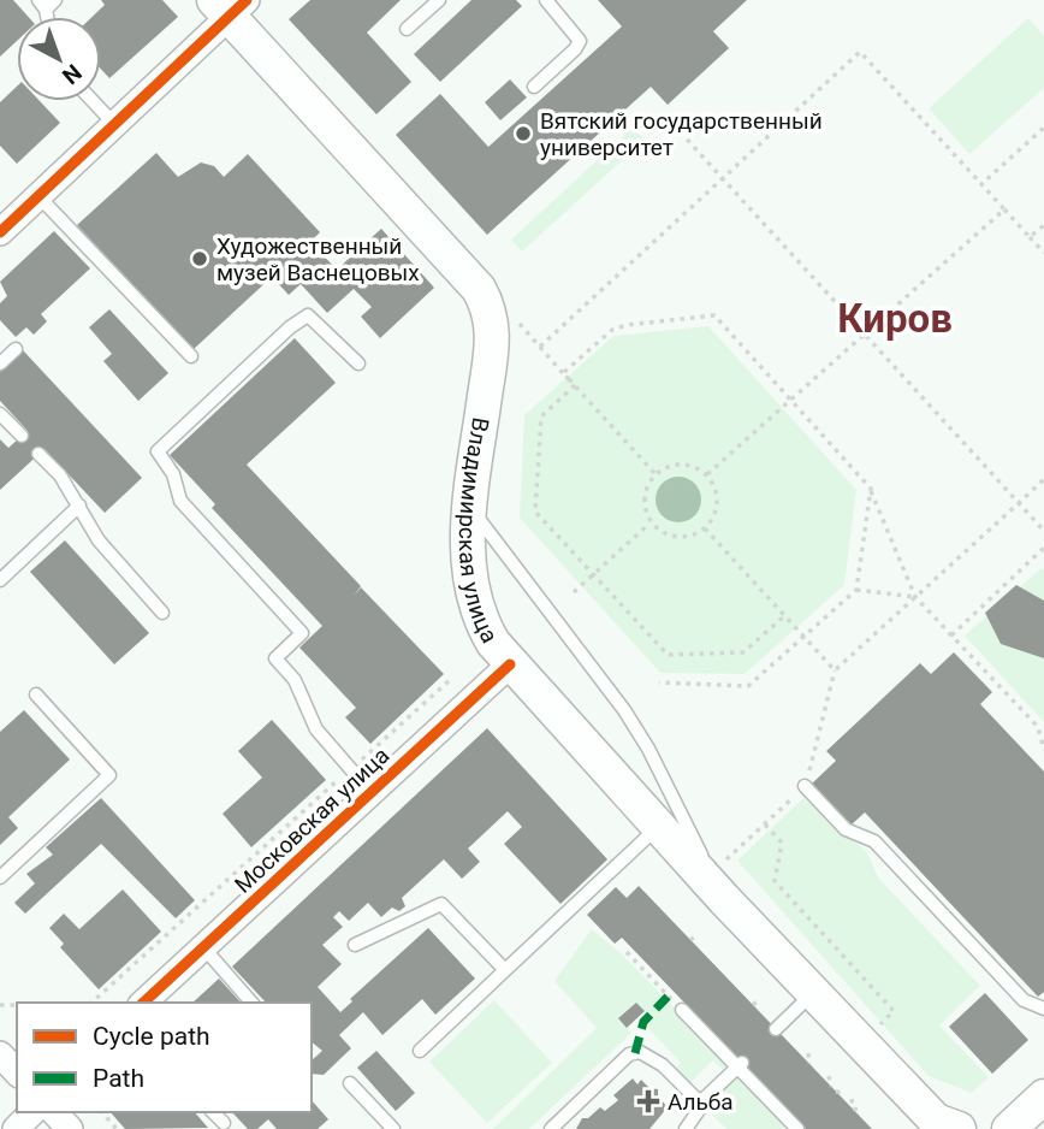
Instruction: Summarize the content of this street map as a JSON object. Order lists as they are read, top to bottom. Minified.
{"streets":{"main road":["Владимирская улица"],"street":["Московская улица"]},"crossings":[["Владимирская улица","Московская улица"]],"districts":["Киров"],"places":{"other":["Вятский государственный университет","Художественный музей Васнецовых"],"health":["Альба"]},"legend":["Cycle path","Path"],"north":"bottom right"}
